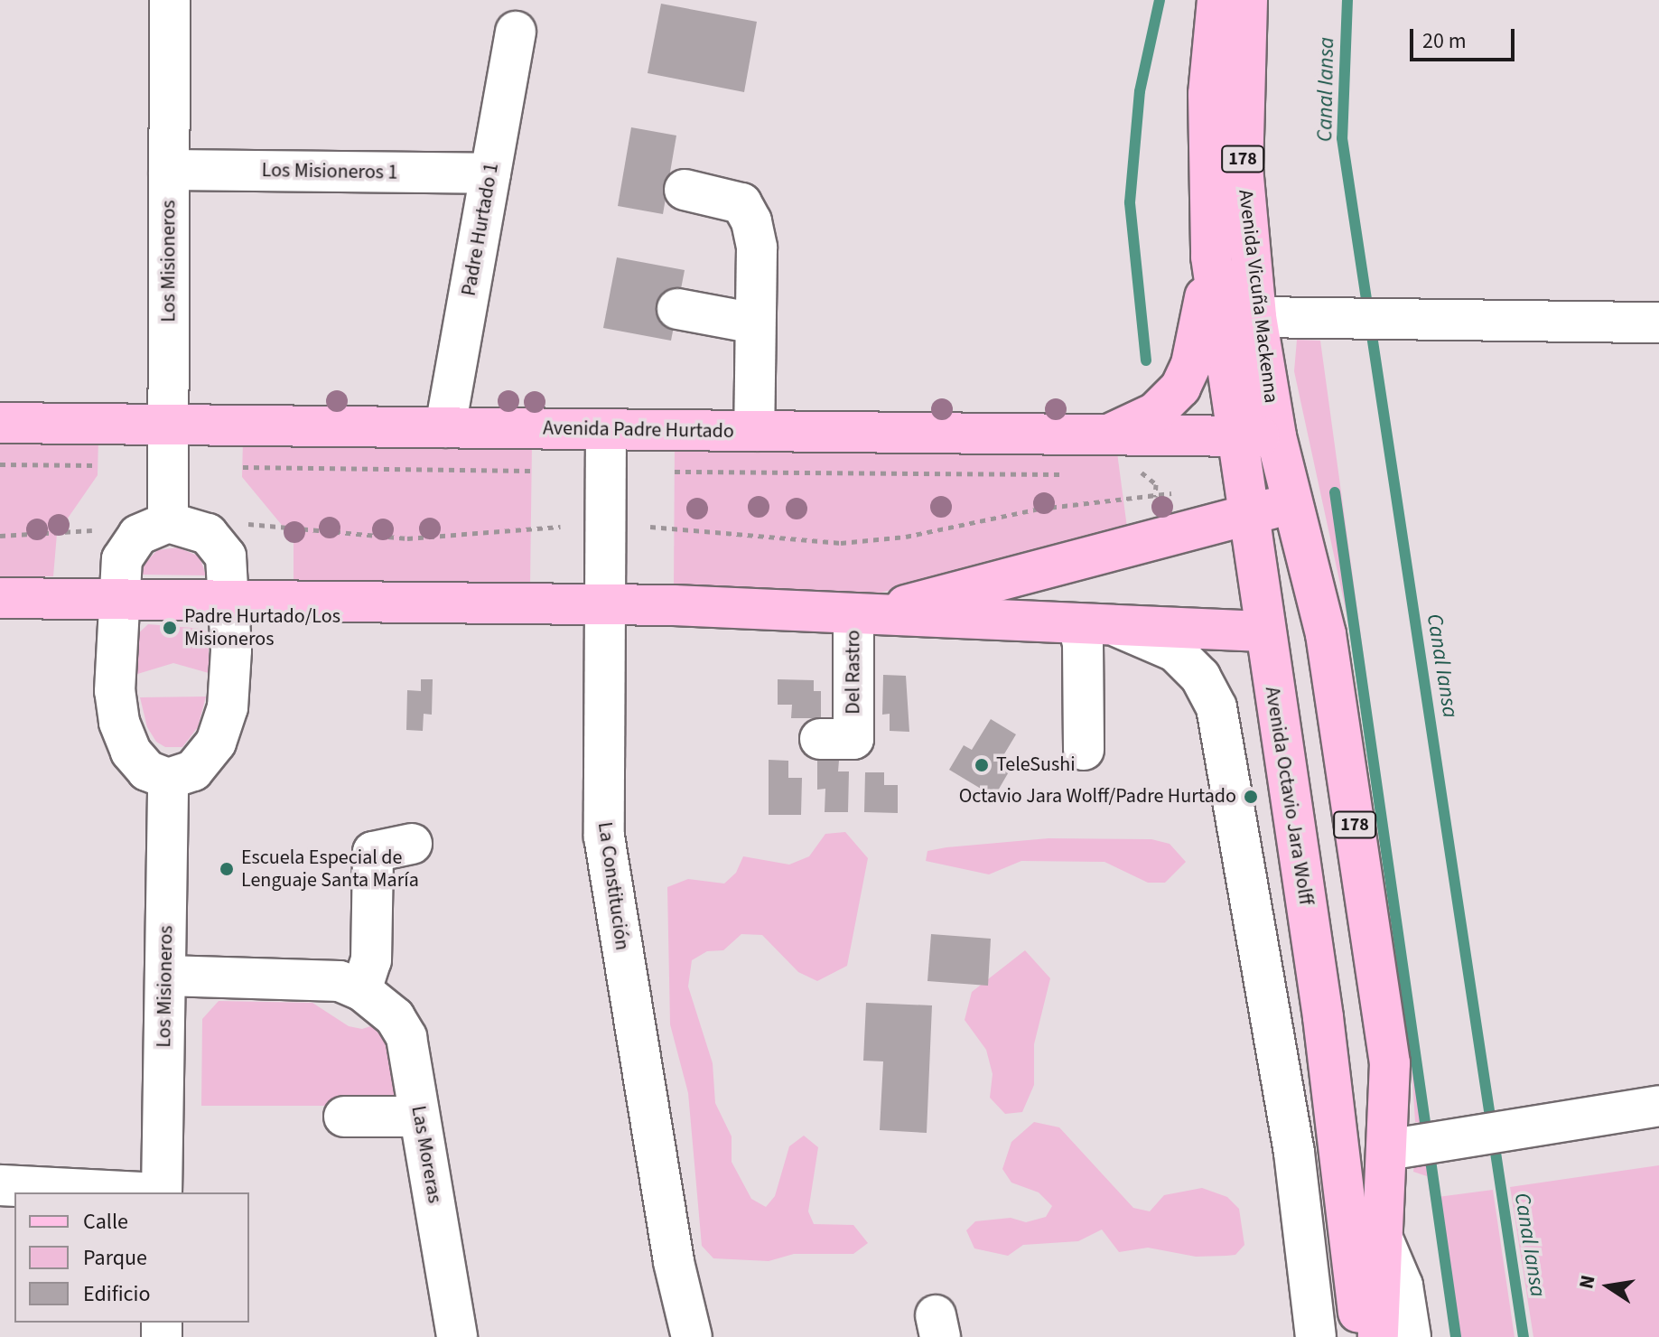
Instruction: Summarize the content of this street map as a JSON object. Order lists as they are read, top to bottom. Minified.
{"streets":{"main road":["178","Avenida Vicuña Mackenna","Avenida Padre Hurtado","Avenida Octavio Jara Wolff"],"street":["Los Misioneros 1","Padre Hurtado 1","Los Misioneros","Del Rastro","La Constitución","Las Moreras"]},"crossings":[["178","Avenida Vicuña Mackenna"],["Los Misioneros 1","Padre Hurtado 1"],["Los Misioneros 1","Los Misioneros"],["Padre Hurtado 1","Avenida Padre Hurtado"],["Los Misioneros","Avenida Padre Hurtado"],["Los Misioneros","Las Moreras"],["Avenida Vicuña Mackenna","Avenida Padre Hurtado"],["Avenida Vicuña Mackenna","Avenida Octavio Jara Wolff"],["Avenida Padre Hurtado","Avenida Octavio Jara Wolff"],["Avenida Padre Hurtado","La Constitución"]],"water":["Canal Iansa"],"places":["Padre Hurtado/Los Misioneros","TeleSushi","Octavio Jara Wolff/Padre Hurtado","Escuela Especial de Lenguaje Santa María"],"legend":["Calle","Parque","Edificio"],"scale_bar":"20 m","north":"left"}
